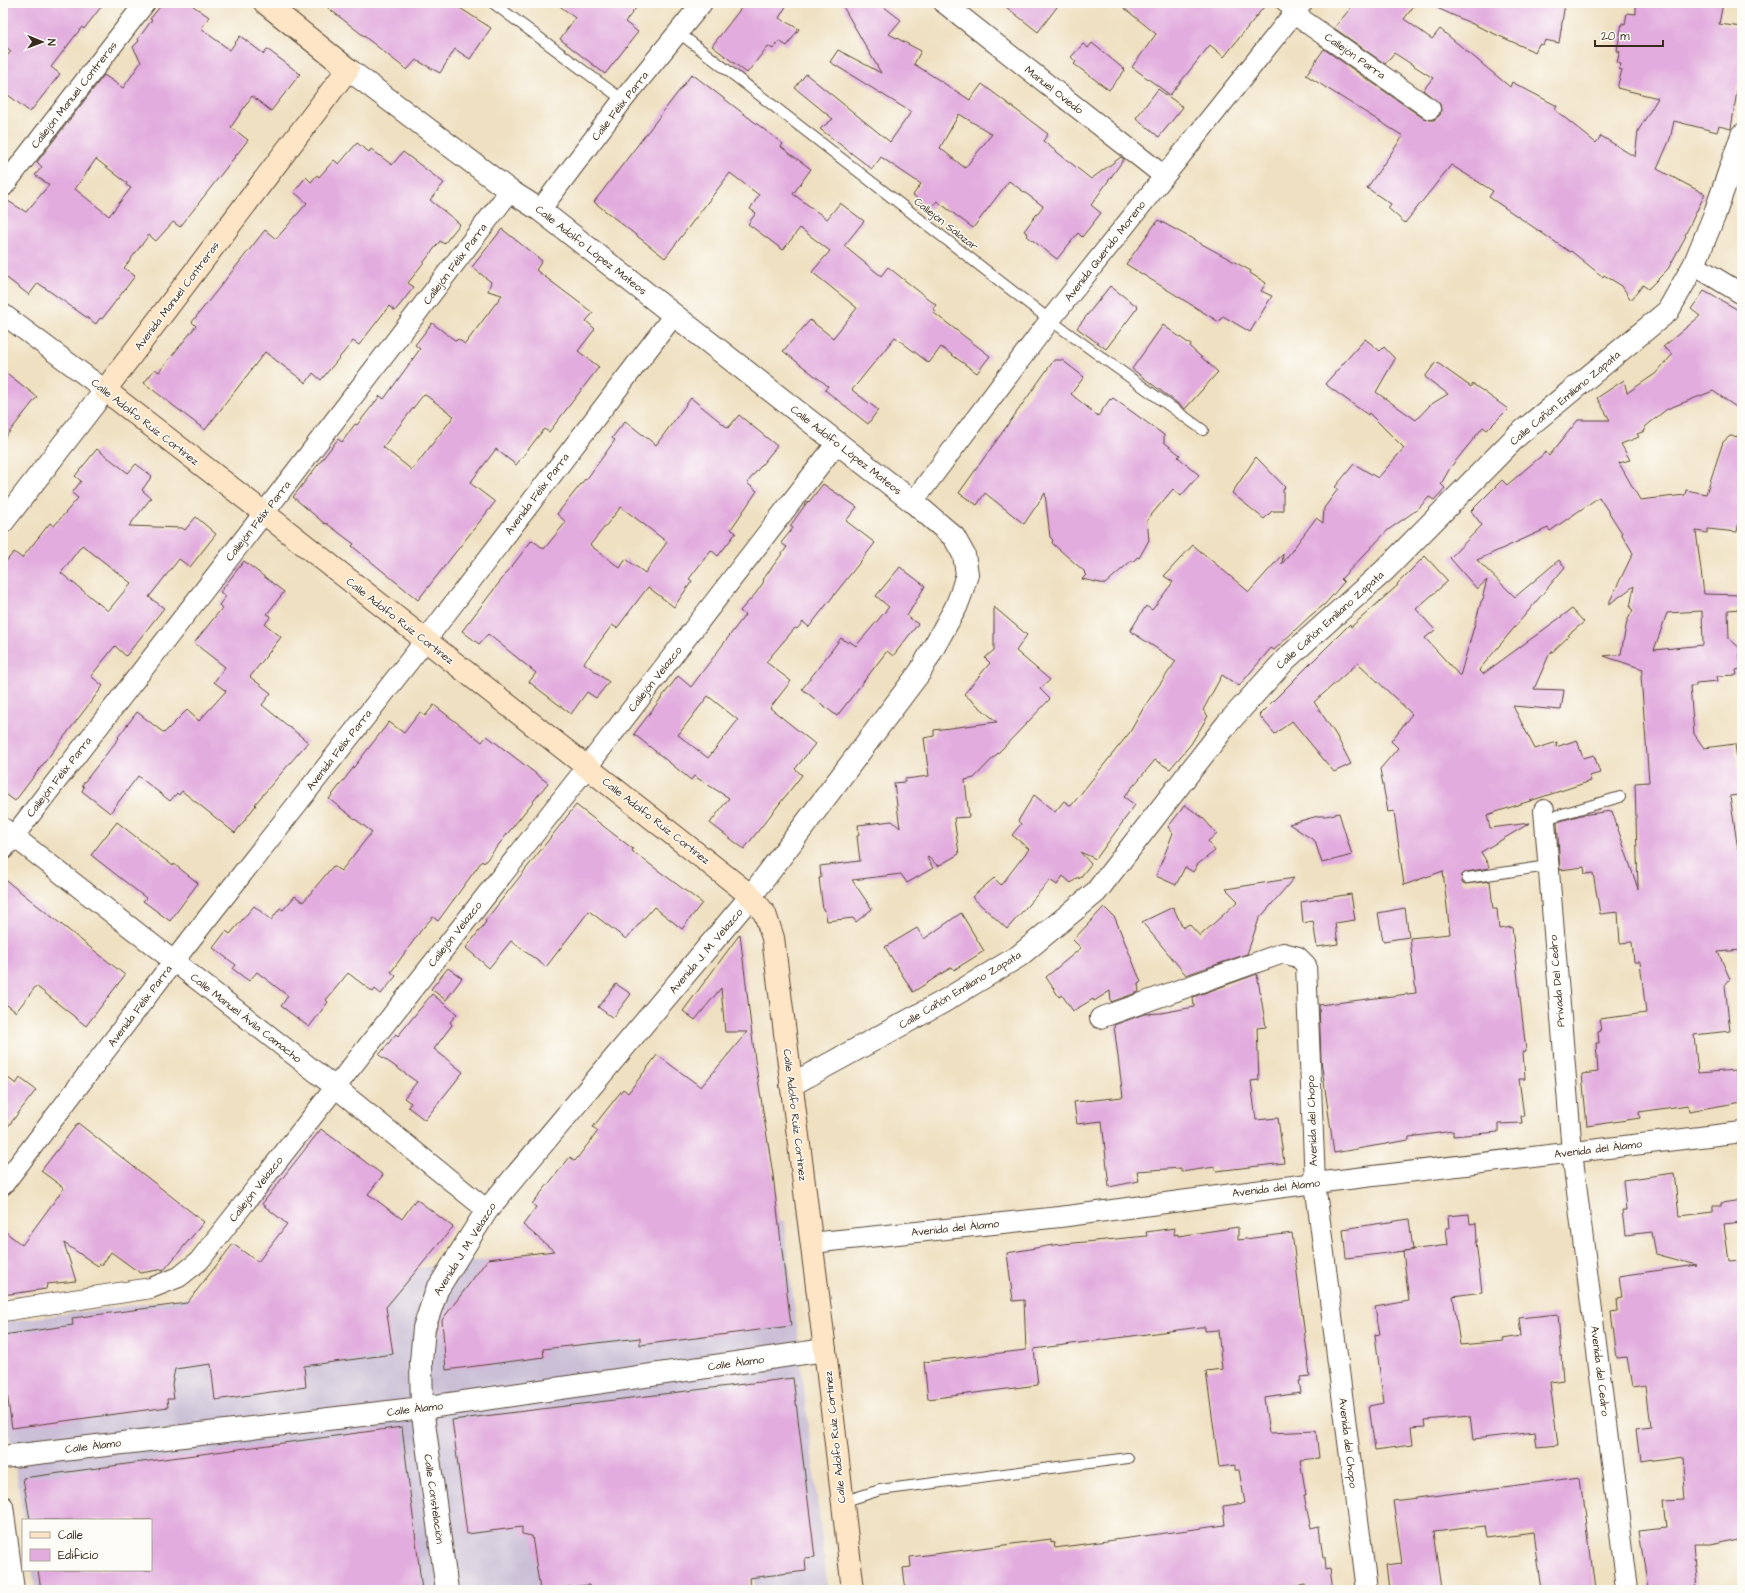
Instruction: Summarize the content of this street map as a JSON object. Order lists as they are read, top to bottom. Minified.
{"streets":{"main road":["Calle Adolfo López Mateos","Avenida Manuel Contreras","Calle Adolfo Ruíz Cortinez"],"street":["Callejón Parra","Manuel Oviedo","Callejón Manuel Contreras","Calle Félix Parra","Avenida Querido Moreno","Callejón Félix Parra","Calle Cañón Emiliano Zapata","Avenida Félix Parra","Callejón Velazco","Avenida J. M. Velazco","Privada Del Cedro","Calle Manuel Ávila Camacho","Avenida del Chopo","Avenida del Álamo","Calle Álamo","Avenida del Cedro","Calle Constelación"],"lane":["Callejón Salazar"]},"crossings":[["Callejón Parra","Avenida Querido Moreno"],["Manuel Oviedo","Avenida Querido Moreno"],["Calle Félix Parra","Callejón Salazar"],["Calle Félix Parra","Calle Adolfo López Mateos"],["Callejón Salazar","Avenida Querido Moreno"],["Calle Adolfo López Mateos","Avenida Querido Moreno"],["Calle Adolfo López Mateos","Callejón Félix Parra"],["Calle Adolfo López Mateos","Avenida Manuel Contreras"],["Calle Adolfo López Mateos","Avenida Félix Parra"],["Calle Adolfo López Mateos","Callejón Velazco"],["Calle Adolfo López Mateos","Avenida J. M. Velazco"],["Avenida Querido Moreno","Avenida J. M. Velazco"],["Callejón Félix Parra","Calle Adolfo Ruíz Cortinez"],["Callejón Félix Parra","Calle Manuel Ávila Camacho"],["Avenida Manuel Contreras","Calle Adolfo Ruíz Cortinez"],["Calle Cañón Emiliano Zapata","Calle Adolfo Ruíz Cortinez"],["Calle Adolfo Ruíz Cortinez","Avenida Félix Parra"],["Calle Adolfo Ruíz Cortinez","Callejón Velazco"],["Calle Adolfo Ruíz Cortinez","Avenida J. M. Velazco"],["Calle Adolfo Ruíz Cortinez","Avenida del Álamo"],["Calle Adolfo Ruíz Cortinez","Calle Álamo"],["Avenida Félix Parra","Calle Manuel Ávila Camacho"],["Callejón Velazco","Calle Manuel Ávila Camacho"],["Avenida J. M. Velazco","Calle Manuel Ávila Camacho"],["Avenida J. M. Velazco","Calle Álamo"],["Avenida J. M. Velazco","Calle Constelación"],["Privada Del Cedro","Avenida del Álamo"],["Privada Del Cedro","Avenida del Cedro"],["Avenida del Chopo","Avenida del Álamo"],["Avenida del Álamo","Avenida del Cedro"],["Calle Álamo","Calle Constelación"]],"legend":["Calle","Edificio"],"scale_bar":"20 m","north":"right"}
